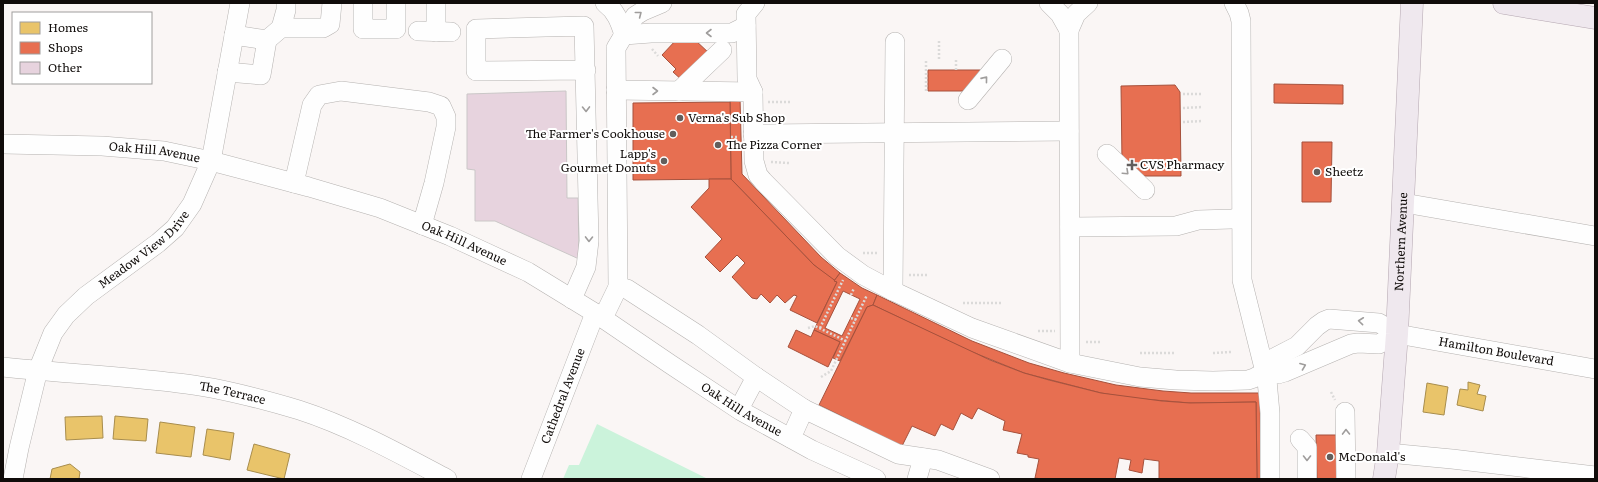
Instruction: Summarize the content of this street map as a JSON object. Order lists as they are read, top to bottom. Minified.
{"streets":{"main road":["Northern Avenue"],"street":["Oak Hill Avenue","Meadow View Drive","Hamilton Boulevard","The Terrace","Cathedral Avenue"]},"crossings":[["Oak Hill Avenue","Meadow View Drive"],["Oak Hill Avenue","Cathedral Avenue"],["Northern Avenue","Hamilton Boulevard"],["Meadow View Drive","The Terrace"]],"places":{"other":["Verna's Sub Shop","The Farmer's Cookhouse","The Pizza Corner","Lapp's Gourmet Donuts","Sheetz","McDonald's"],"health":["CVS Pharmacy"]},"legend":["Homes","Shops","Other"]}
